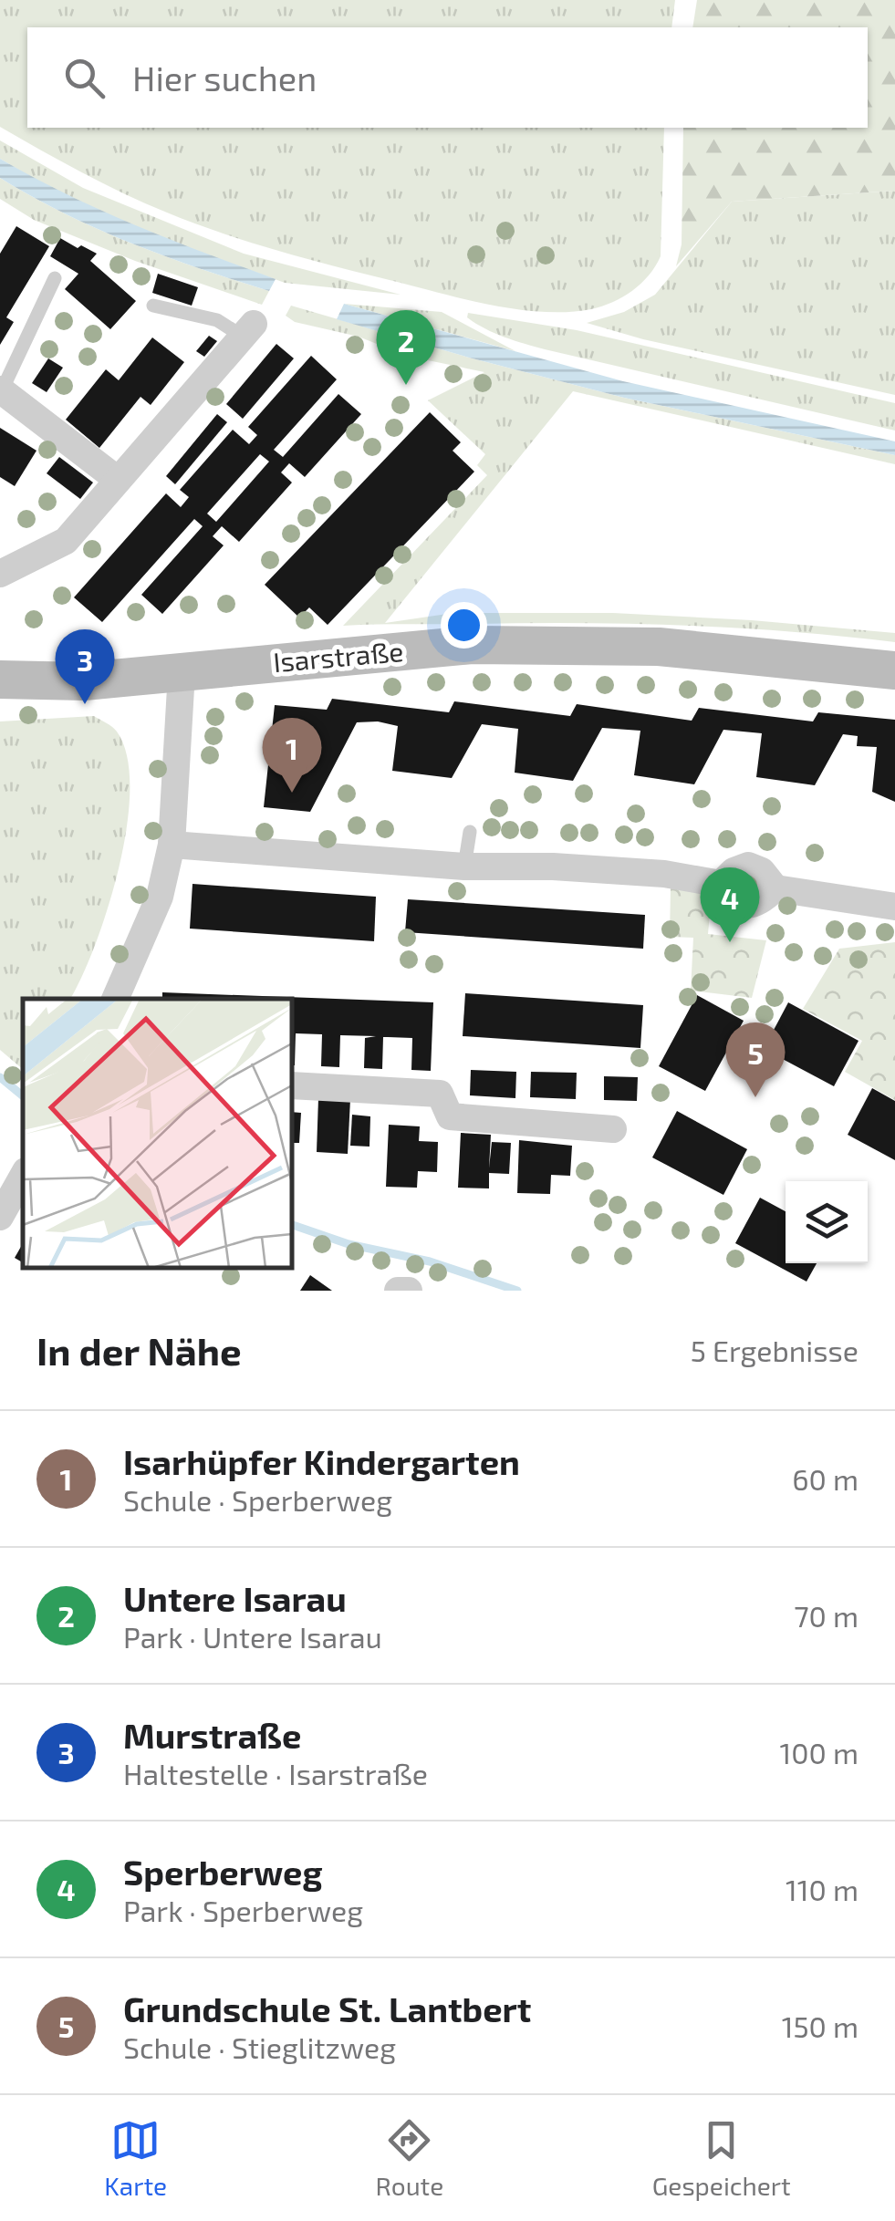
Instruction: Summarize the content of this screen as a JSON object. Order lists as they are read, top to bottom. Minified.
{"streets":{"main road":["Isarstraße"]},"page":{"search":"Hier suchen","pins":["2","3","1","4","5"],"heading":["In der Nähe","5 Ergebnisse"],"list":[{"mark":"1","name":"Isarhüpfer Kindergarten","note":"Schule · Sperberweg","value":"60 m"},{"mark":"2","name":"Untere Isarau","note":"Park · Untere Isarau","value":"70 m"},{"mark":"3","name":"Murstraße","note":"Haltestelle · Isarstraße","value":"100 m"},{"mark":"4","name":"Sperberweg","note":"Park · Sperberweg","value":"110 m"},{"mark":"5","name":"Grundschule St. Lantbert","note":"Schule · Stieglitzweg","value":"150 m"}],"nav":["Karte","Route","Gespeichert"]}}
